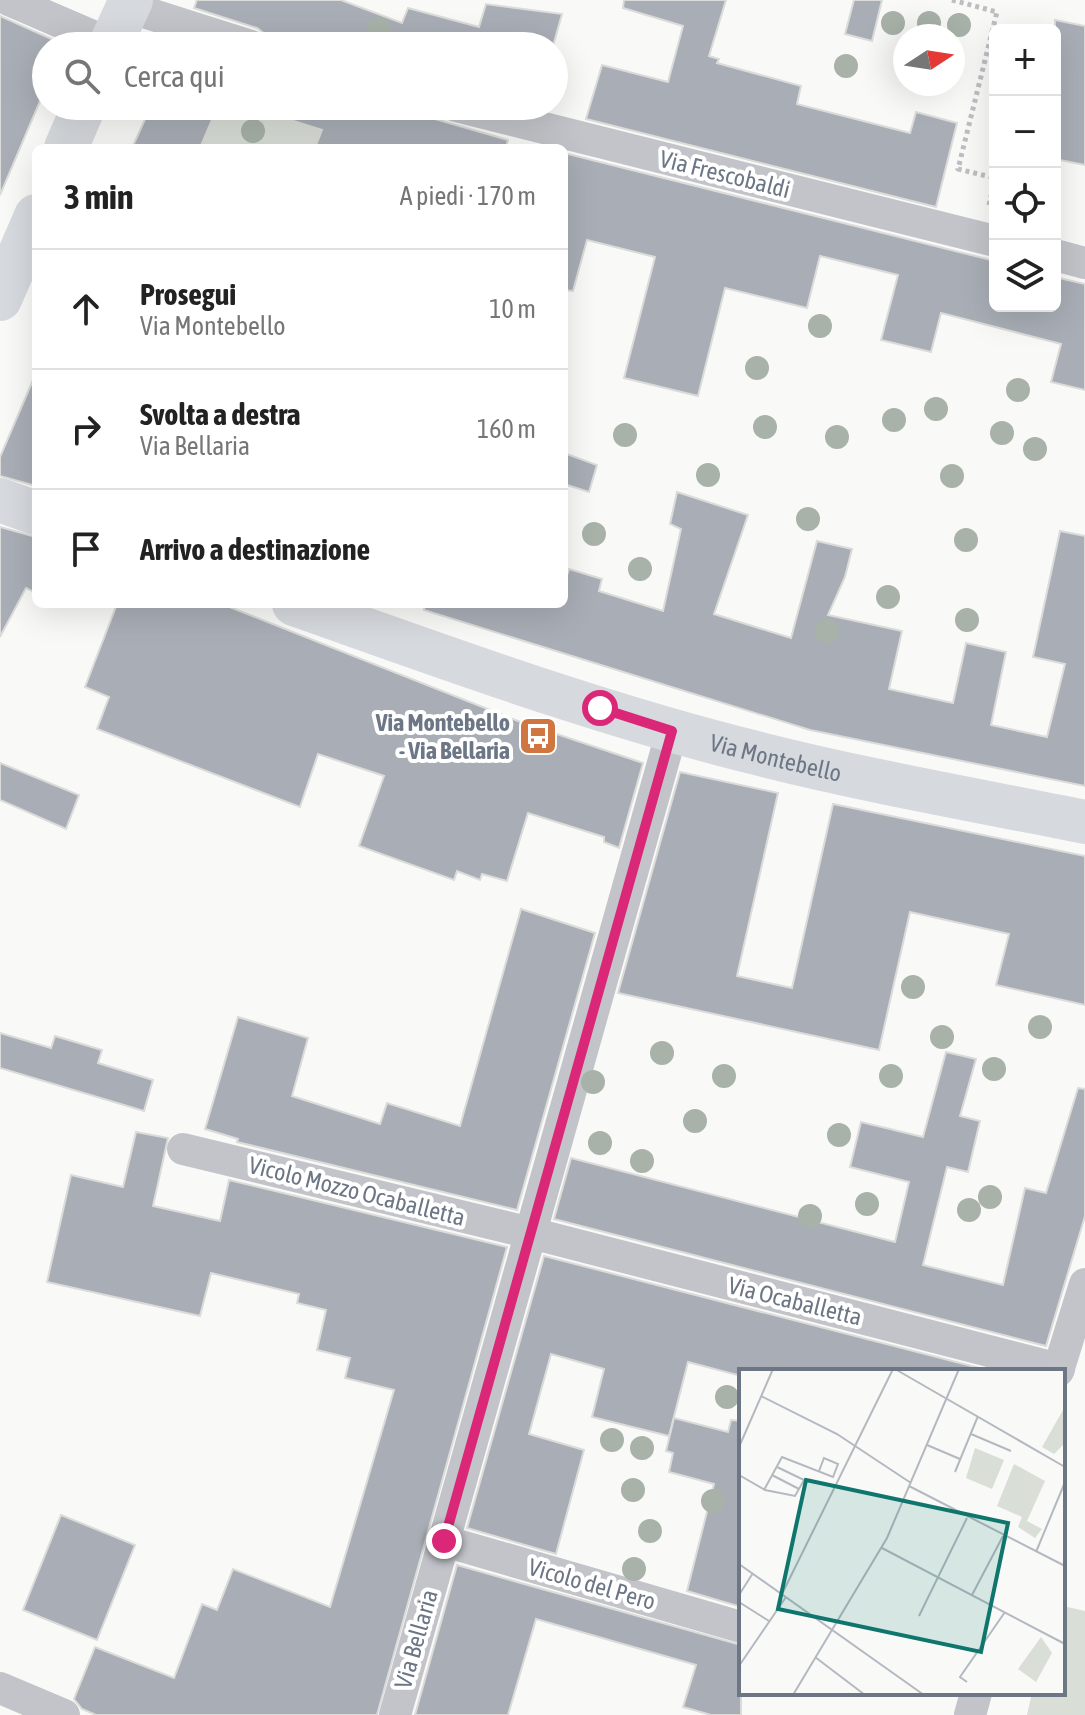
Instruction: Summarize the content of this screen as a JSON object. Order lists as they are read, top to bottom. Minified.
{"streets":{"street":["Via Frescobaldi","Via Montebello","Vicolo Mozzo Ocaballetta","Via Ocaballetta","Vicolo del Pero","Via Bellaria"]},"crossings":[["Via Montebello","Via Bellaria"],["Vicolo Mozzo Ocaballetta","Via Ocaballetta"],["Vicolo Mozzo Ocaballetta","Via Bellaria"],["Via Ocaballetta","Via Bellaria"],["Vicolo del Pero","Via Bellaria"]],"places":{"bus stop":["Via Montebello - Via Bellaria"]},"north":"right","page":{"map_buttons":["+","−"],"search":"Cerca qui","heading":["3 min","A piedi · 170 m"],"list":[["Prosegui","Via Montebello","10 m"],["Svolta a destra","Via Bellaria","160 m"],"Arrivo a destinazione"]}}
